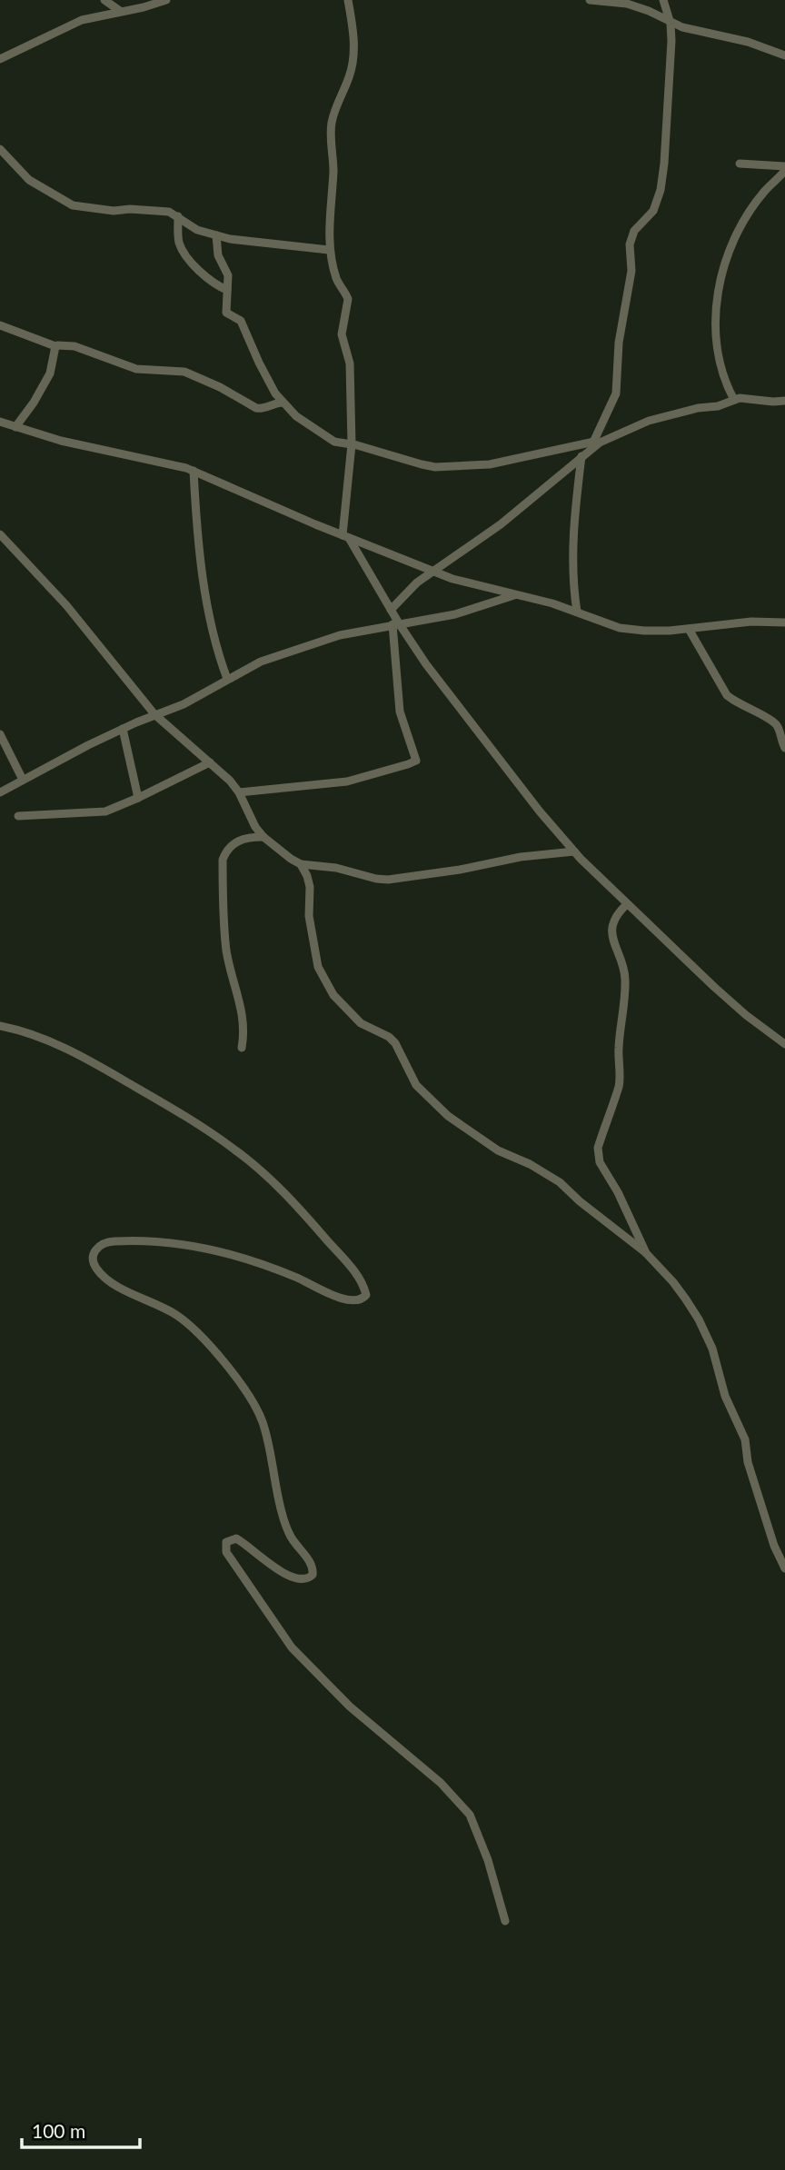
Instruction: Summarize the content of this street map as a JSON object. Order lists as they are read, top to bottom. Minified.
{"scale_bar":"100 m"}
